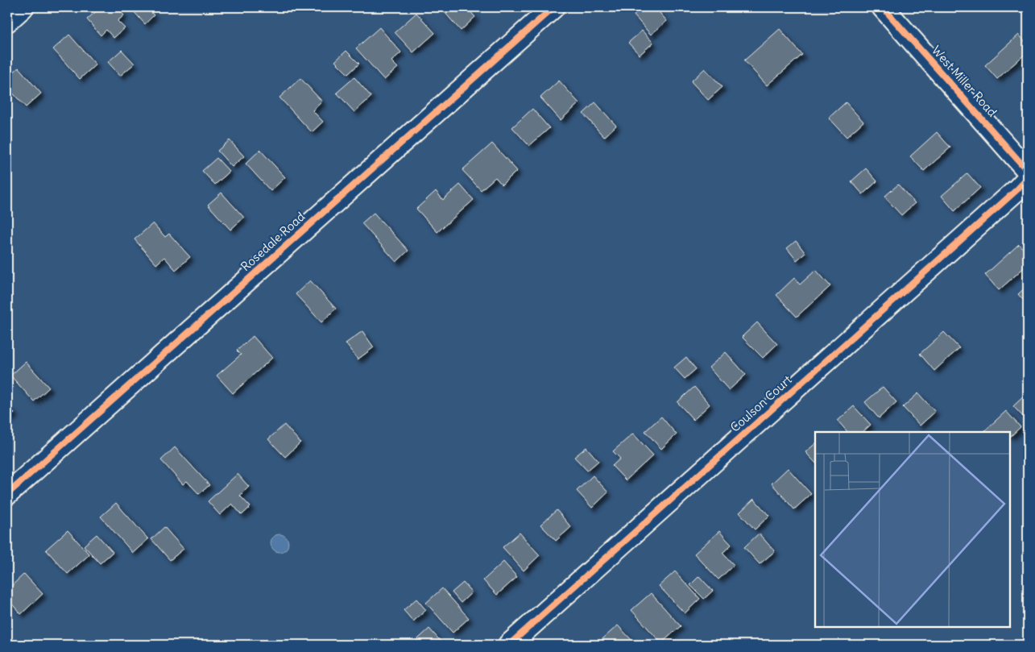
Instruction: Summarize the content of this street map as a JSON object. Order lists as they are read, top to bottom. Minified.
{"streets":{"street":["West Miller Road","Rosedale Road","Coulson Court"]}}
